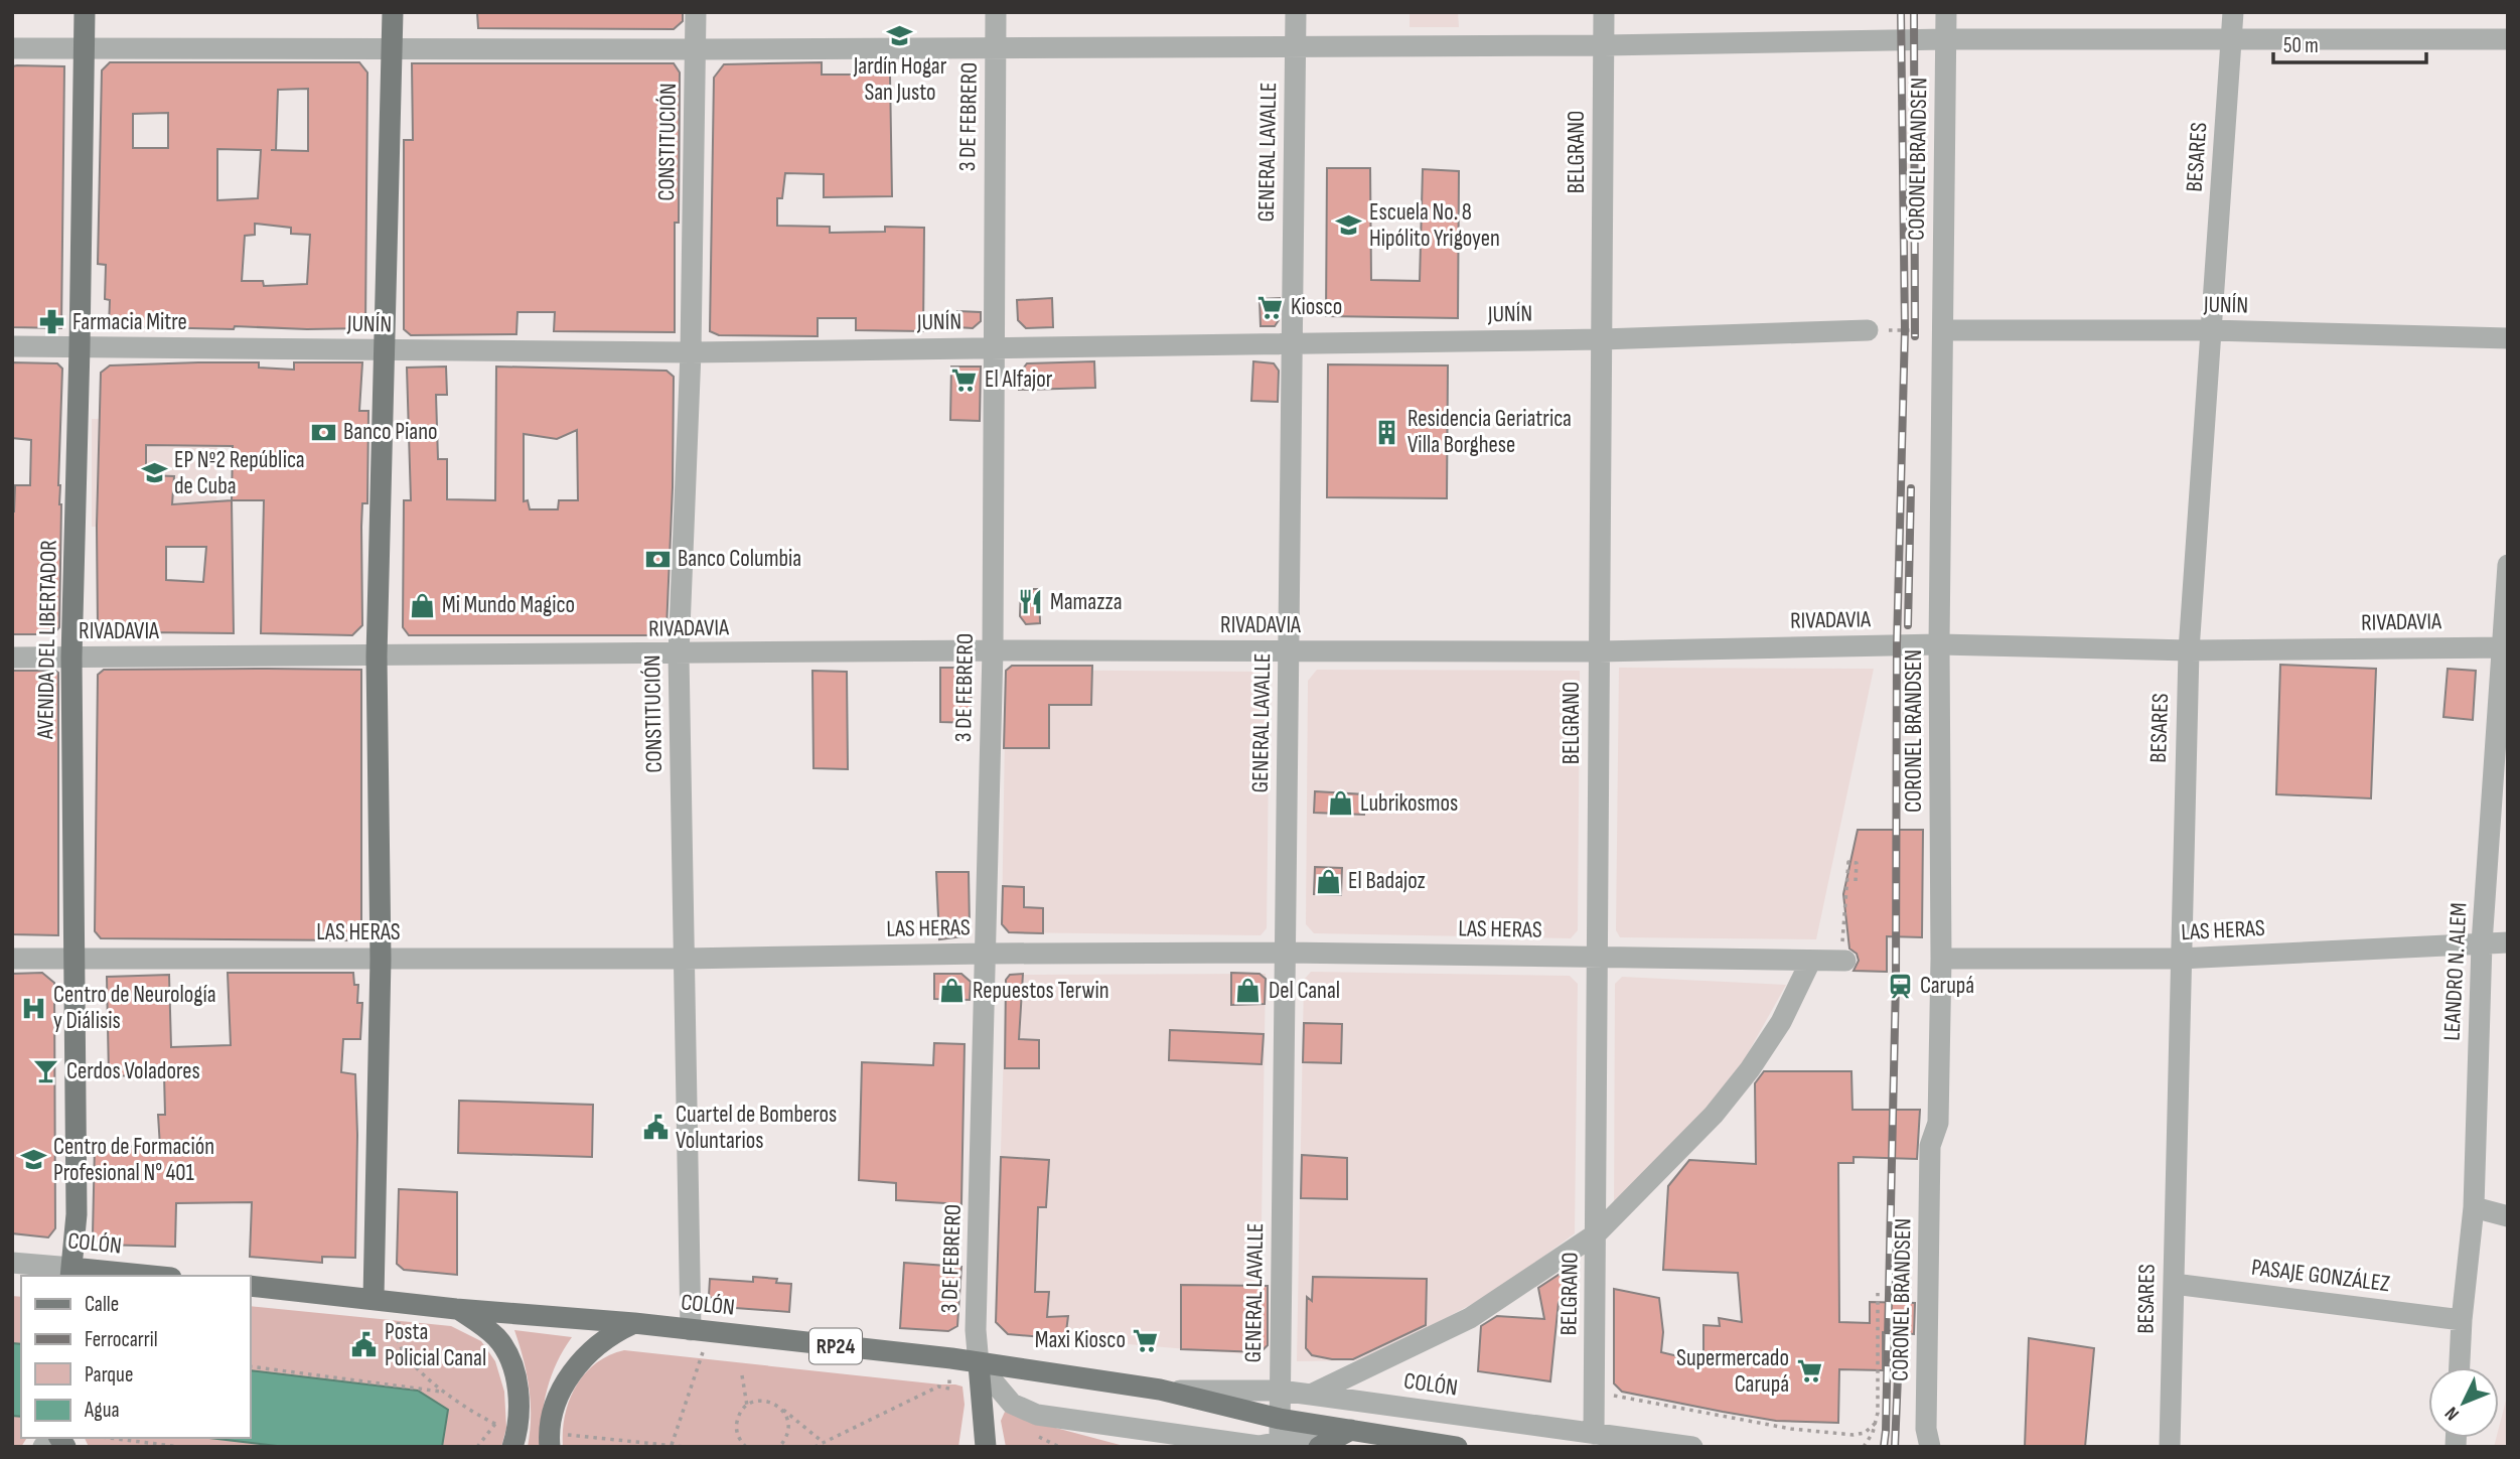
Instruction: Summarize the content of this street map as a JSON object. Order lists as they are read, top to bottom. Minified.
{"streets":{"main road":["AVENIDA DEL LIBERTADOR","COLÓN","RP24"],"street":["3 DE FEBRERO","CONSTITUCIÓN","GENERAL LAVALLE","BELGRANO","BESARES","CORONEL BRANDSEN","JUNÍN","RIVADAVIA","LAS HERAS","LEANDRO N. ALEM","PASAJE GONZÁLEZ"]},"crossings":[["3 DE FEBRERO","JUNÍN"],["3 DE FEBRERO","RIVADAVIA"],["3 DE FEBRERO","LAS HERAS"],["3 DE FEBRERO","COLÓN"],["CONSTITUCIÓN","JUNÍN"],["CONSTITUCIÓN","RIVADAVIA"],["CONSTITUCIÓN","LAS HERAS"],["CONSTITUCIÓN","COLÓN"],["GENERAL LAVALLE","JUNÍN"],["GENERAL LAVALLE","RIVADAVIA"],["GENERAL LAVALLE","LAS HERAS"],["GENERAL LAVALLE","COLÓN"],["BELGRANO","JUNÍN"],["BELGRANO","RIVADAVIA"],["BELGRANO","LAS HERAS"],["BELGRANO","COLÓN"],["BESARES","JUNÍN"],["BESARES","RIVADAVIA"],["BESARES","LAS HERAS"],["BESARES","PASAJE GONZÁLEZ"],["CORONEL BRANDSEN","JUNÍN"],["CORONEL BRANDSEN","RIVADAVIA"],["CORONEL BRANDSEN","LAS HERAS"],["JUNÍN","AVENIDA DEL LIBERTADOR"],["RIVADAVIA","AVENIDA DEL LIBERTADOR"],["RIVADAVIA","LEANDRO N. ALEM"],["AVENIDA DEL LIBERTADOR","LAS HERAS"],["AVENIDA DEL LIBERTADOR","COLÓN"],["LAS HERAS","LEANDRO N. ALEM"],["LEANDRO N. ALEM","PASAJE GONZÁLEZ"],["COLÓN","RP24"]],"places":{"school or university":["Jardín Hogar San Justo","Escuela No. 8 Hipólito Yrigoyen","EP Nº2 República de Cuba","Centro de Formación Profesional N° 401"],"supermarket":["Kiosco","El Alfajor","Maxi Kiosco","Supermercado Carupá"],"pharmacy":["Farmacia Mitre"],"bank":["Banco Piano","Banco Columbia"],"building":["Residencia Geriatrica Villa Borghese"],"restaurant":["Mamazza"],"shop":["Mi Mundo Magico","Lubrikosmos","El Badajoz","Repuestos Terwin","Del Canal"],"station":["Carupá"],"hospital":["Centro de Neurología y Diálisis"],"bar":["Cerdos Voladores"],"public building":["Cuartel de Bomberos Voluntarios","Posta Policial Canal"]},"legend":["Calle","Ferrocarril","Parque","Agua"],"scale_bar":"50 m","north":"bottom left"}
